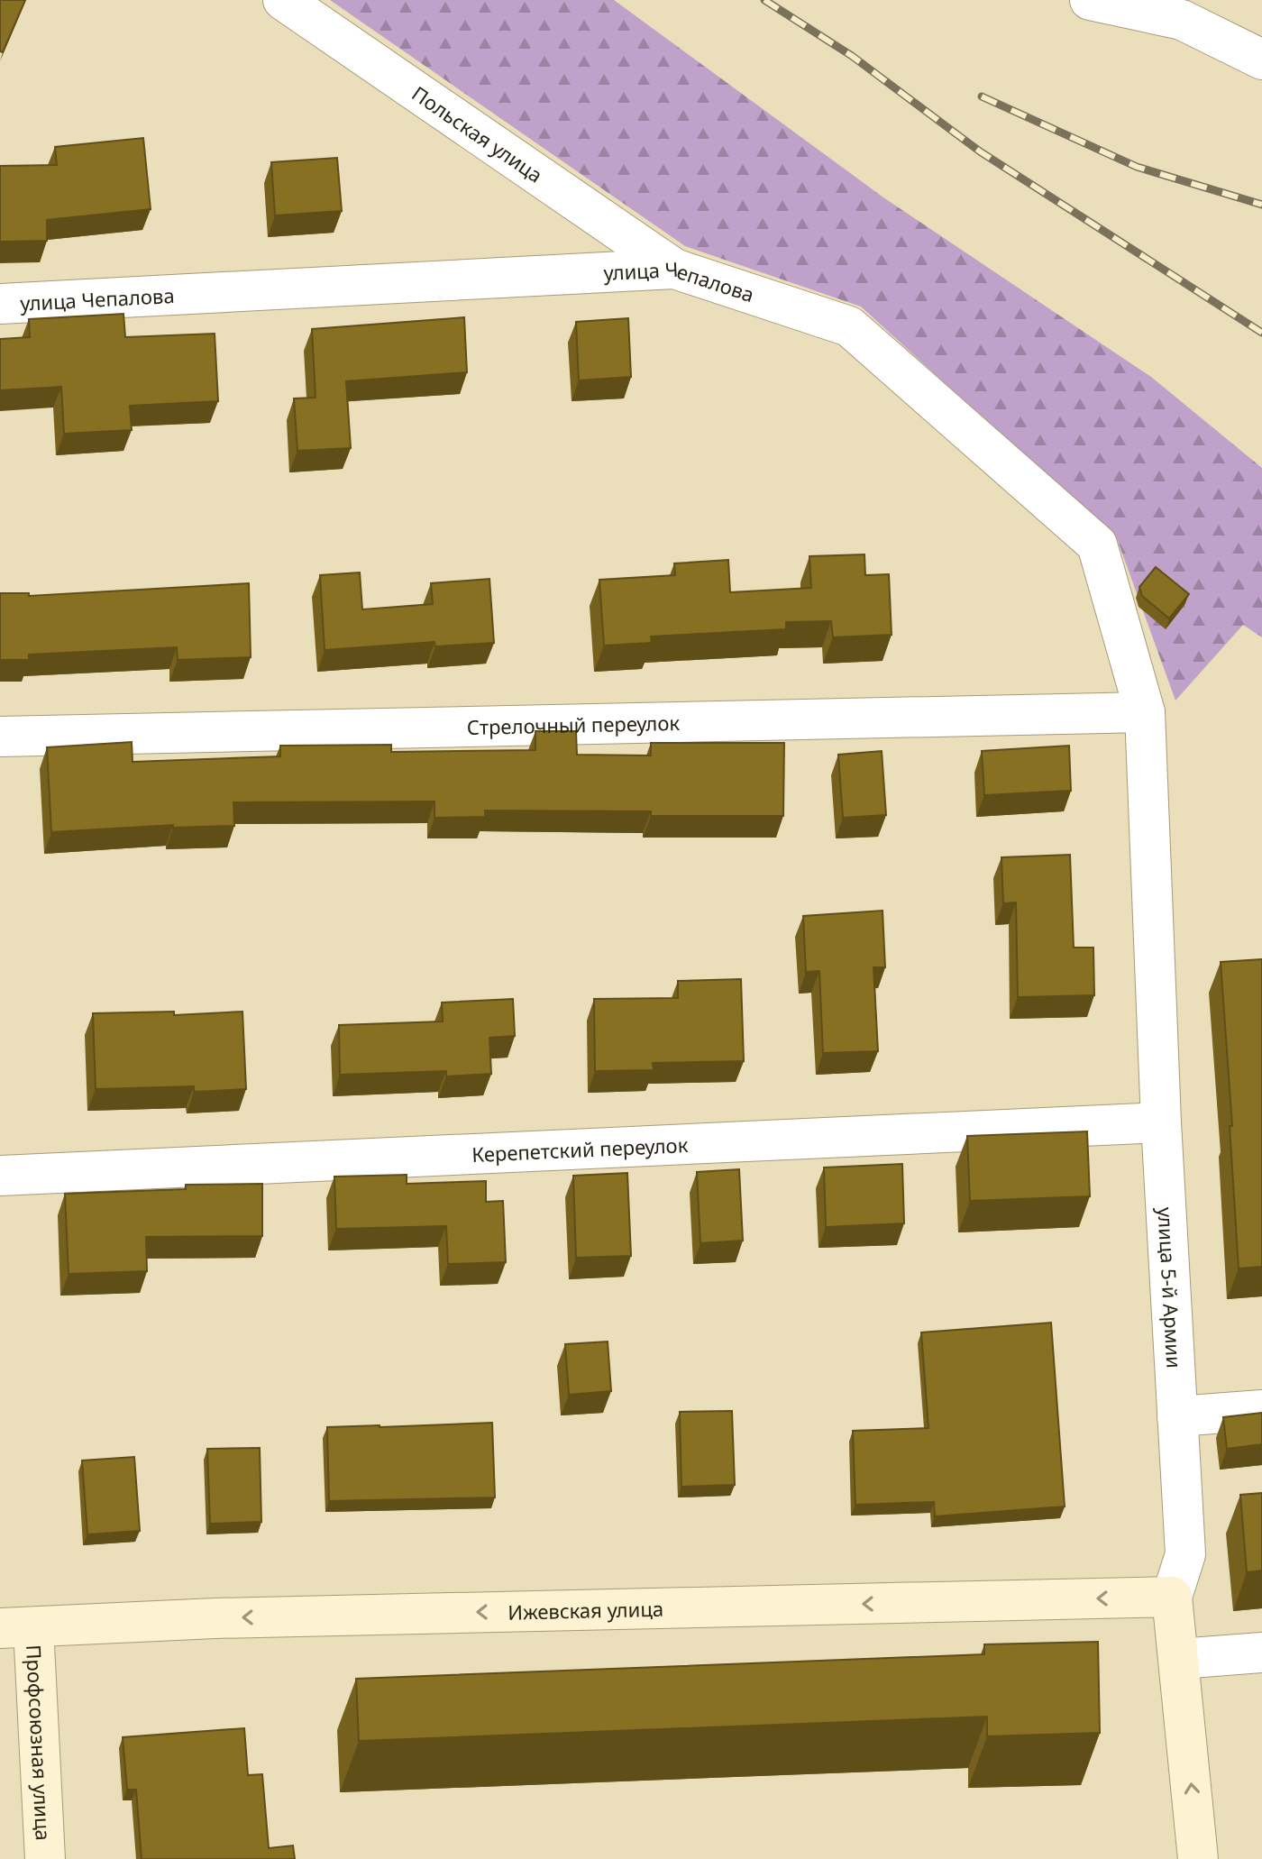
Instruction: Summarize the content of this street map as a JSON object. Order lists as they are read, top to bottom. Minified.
{"streets":{"main road":["улица 5-й Армии","Ижевская улица","Профсоюзная улица"],"street":["Польская улица","улица Чепалова","Стрелочный переулок","Керепетский переулок"]},"crossings":[["Польская улица","улица Чепалова"],["улица Чепалова","Стрелочный переулок"],["улица Чепалова","улица 5-й Армии"],["Стрелочный переулок","улица 5-й Армии"],["Керепетский переулок","улица 5-й Армии"],["улица 5-й Армии","Ижевская улица"],["Ижевская улица","Профсоюзная улица"]],"one_way":["Ижевская улица"]}
